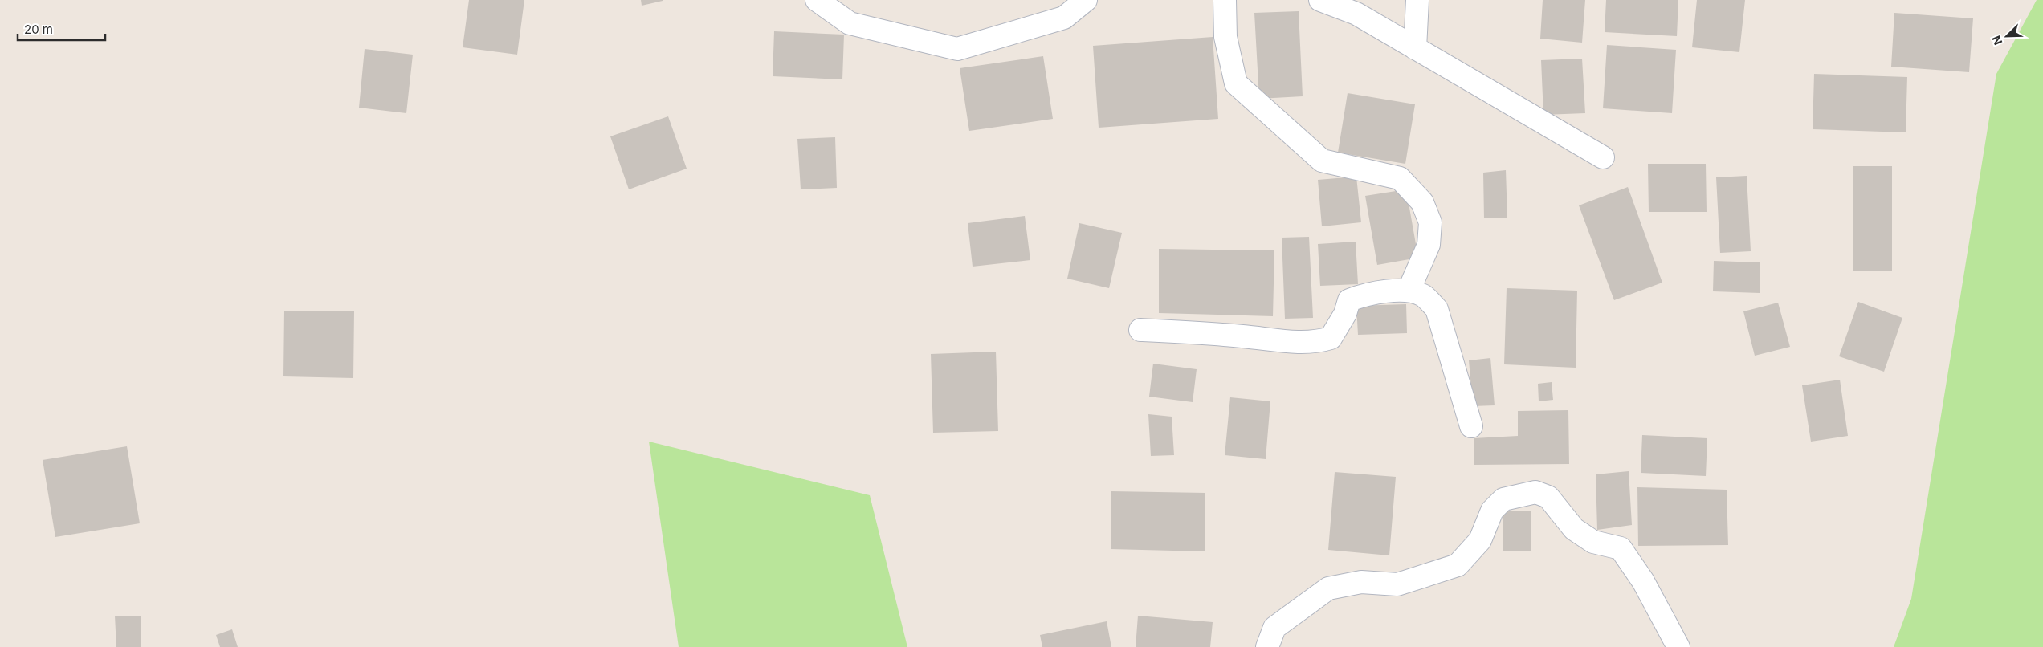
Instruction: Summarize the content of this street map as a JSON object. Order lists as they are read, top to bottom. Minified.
{"scale_bar":"20 m","north":"bottom left"}
